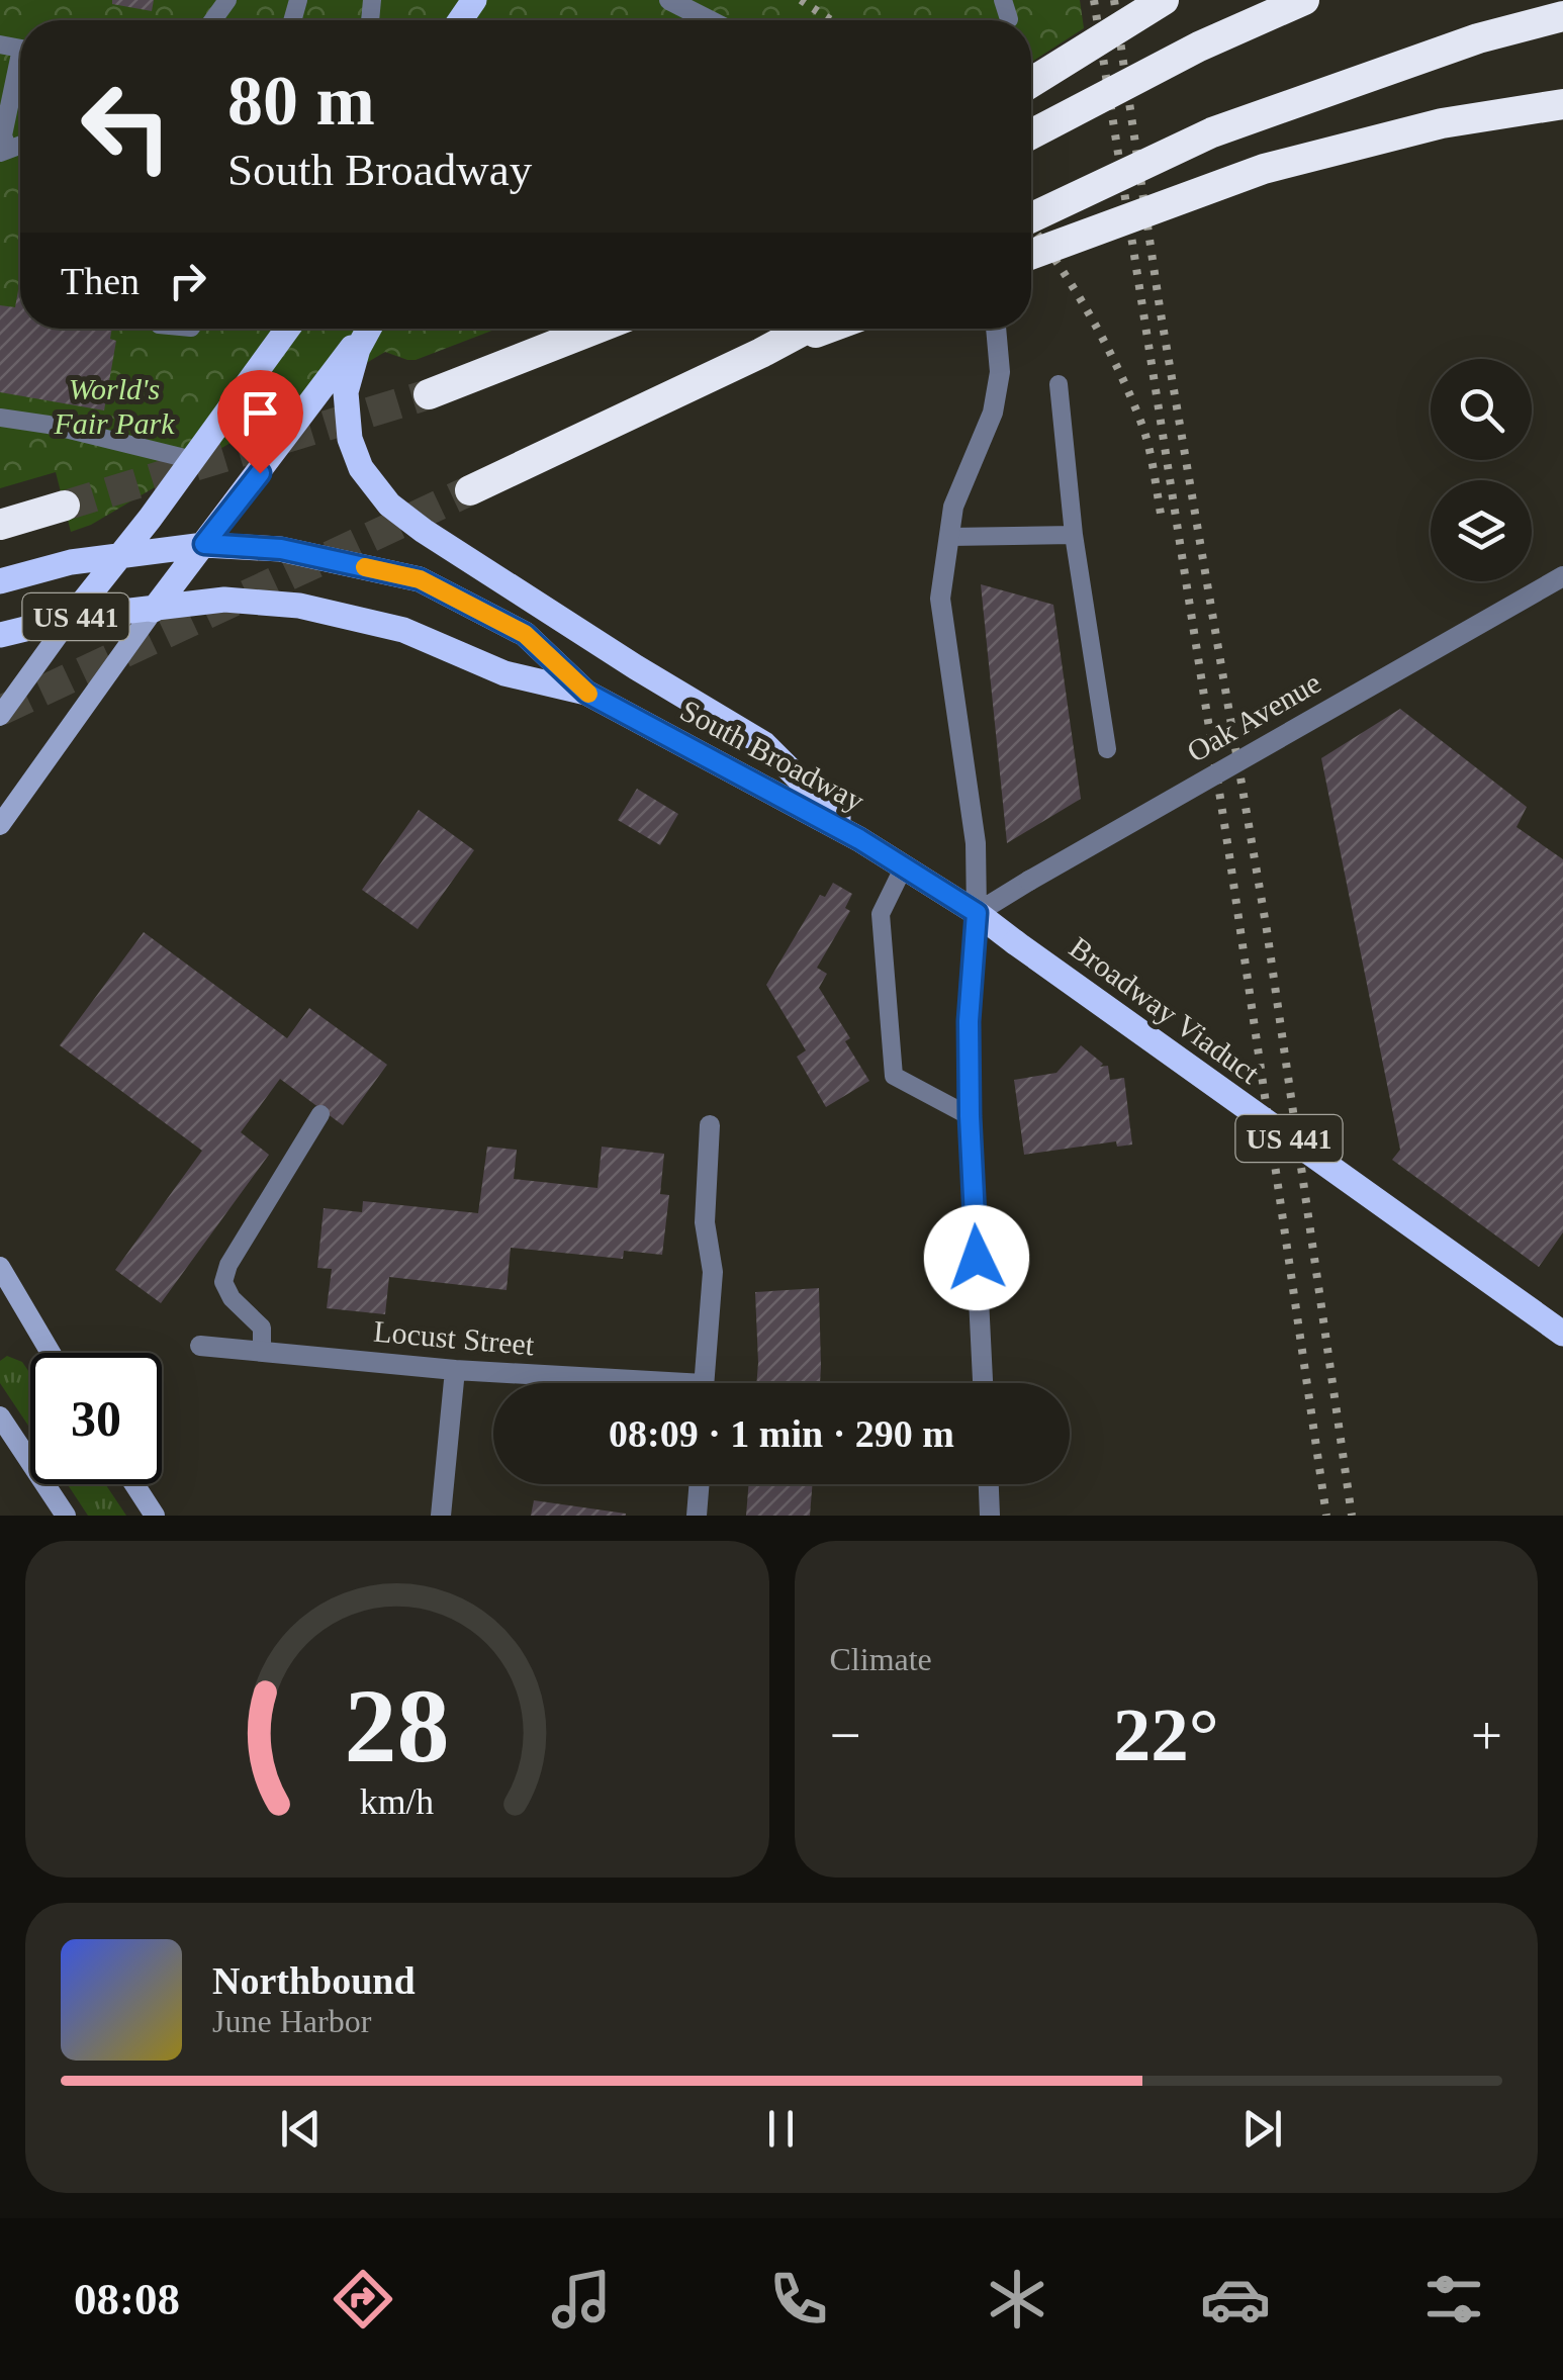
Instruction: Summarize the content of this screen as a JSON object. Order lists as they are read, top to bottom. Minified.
{"streets":{"main road":["US 441","South Broadway","Broadway Viaduct"],"street":["Oak Avenue","Locust Street"]},"crossings":[["US 441","South Broadway"],["Oak Avenue","South Broadway"],["Oak Avenue","Broadway Viaduct"],["South Broadway","Broadway Viaduct"]],"parks":["World's Fair Park"],"page":{"turn":["80 m","South Broadway"],"then":"Then","limit":"30","trip":"08:09 · 1 min · 290 m","tile":"Climate","heat":["−","22°","+"],"song":["Northbound","June Harbor"],"tabs":"08:08","gauge":["28","km/h"]}}
